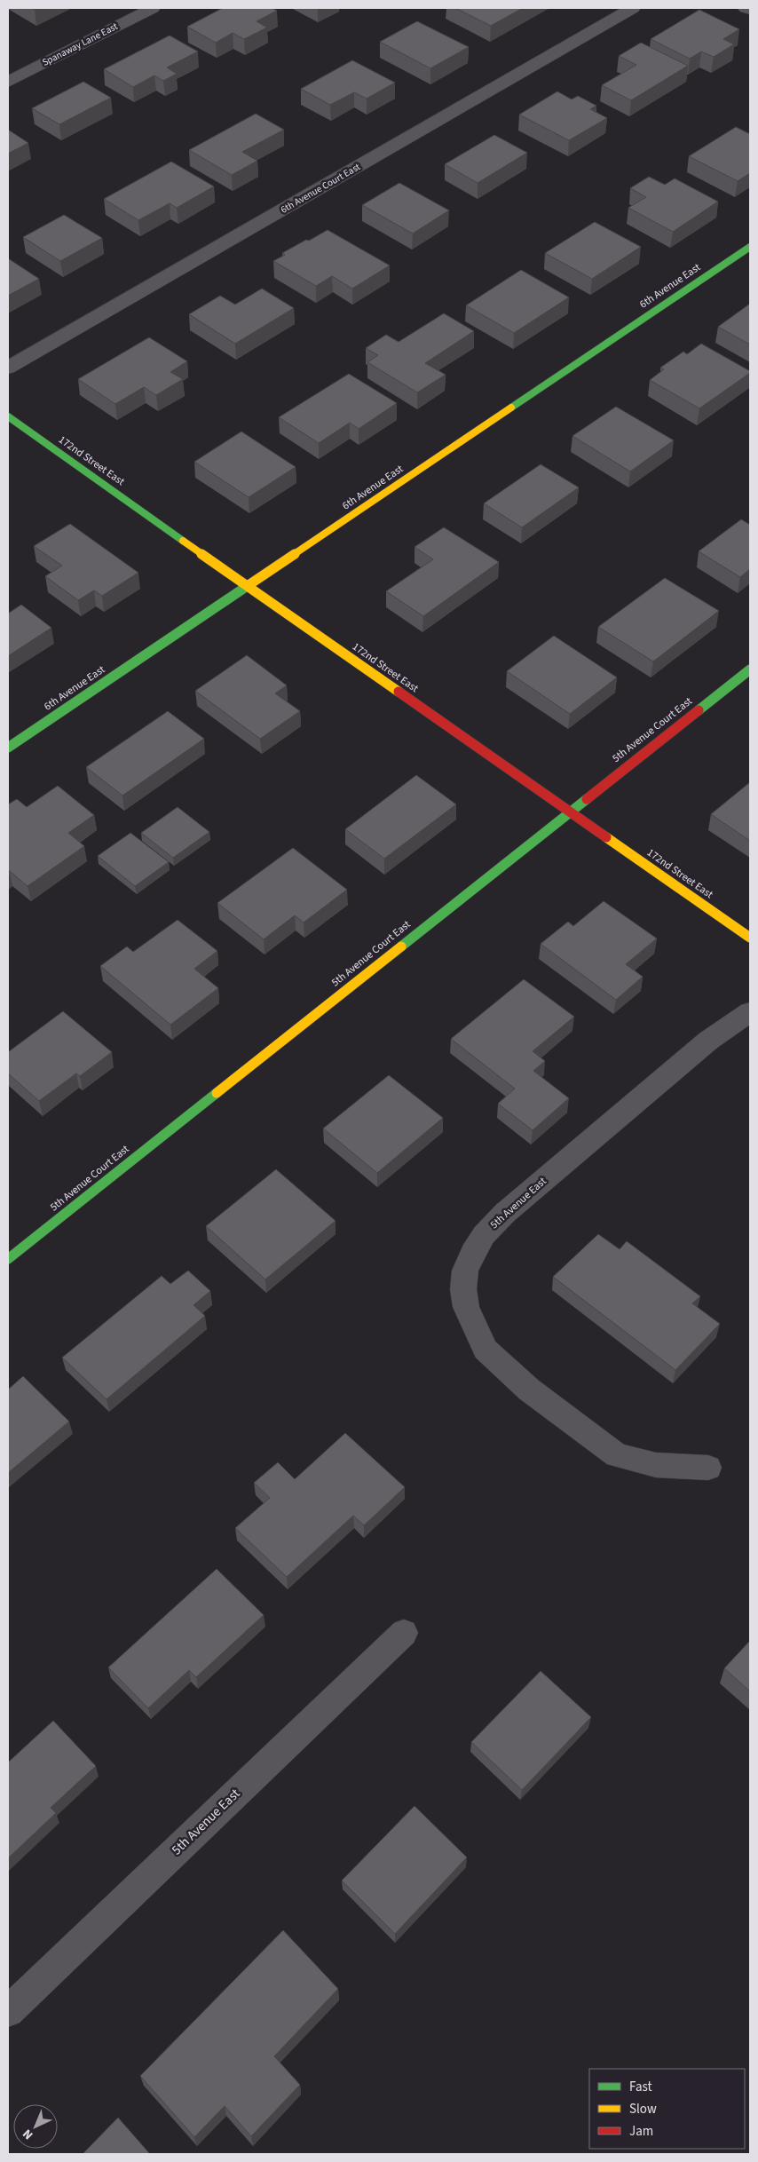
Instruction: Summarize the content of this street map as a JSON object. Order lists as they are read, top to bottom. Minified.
{"streets":{"street":["Spanaway Lane East","6th Avenue Court East","6th Avenue East","172nd Street East","5th Avenue Court East","5th Avenue East"]},"crossings":[["6th Avenue East","172nd Street East"],["172nd Street East","5th Avenue Court East"]],"legend":["Fast","Slow","Jam"],"north":"bottom left"}
